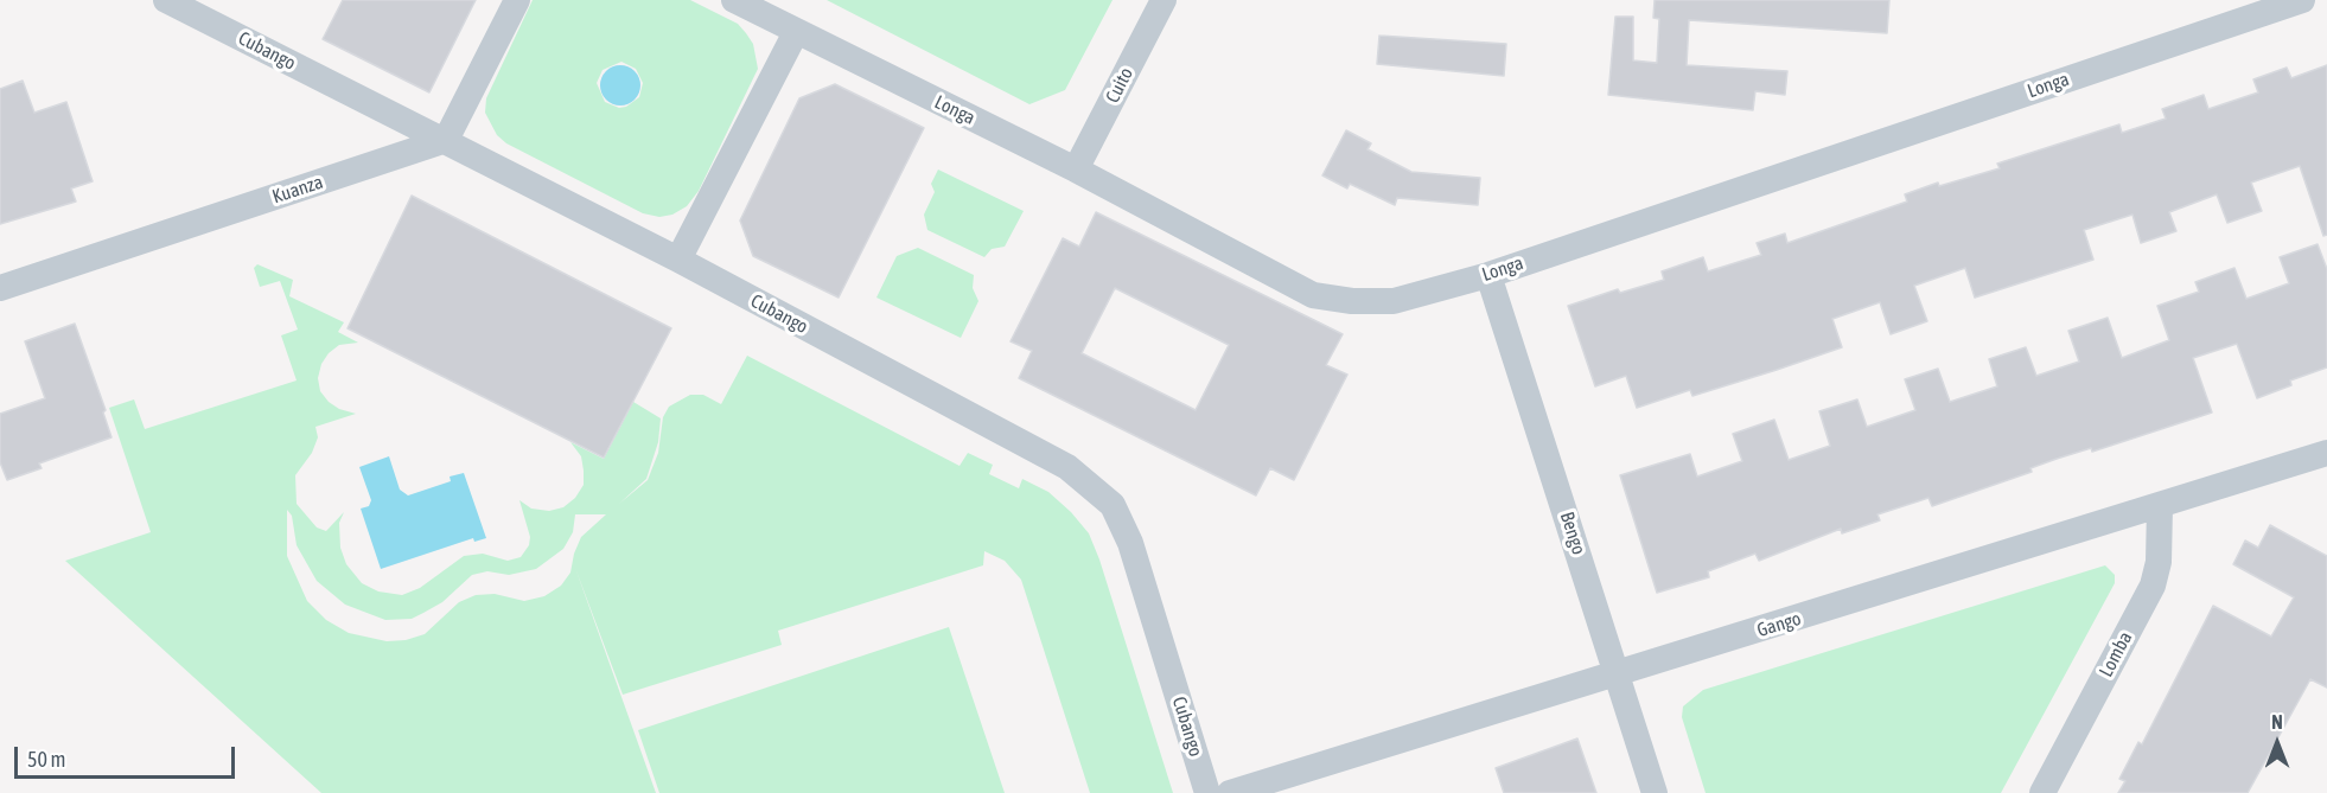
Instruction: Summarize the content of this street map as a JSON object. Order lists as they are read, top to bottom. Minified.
{"streets":{"street":["Cubango","Cuito","Longa","Kuanza","Bengo","Gango","Lomba"]},"crossings":[["Cubango","Kuanza"],["Cuito","Longa"],["Longa","Bengo"],["Bengo","Gango"],["Gango","Lomba"]],"scale_bar":"50 m","north":"top"}
